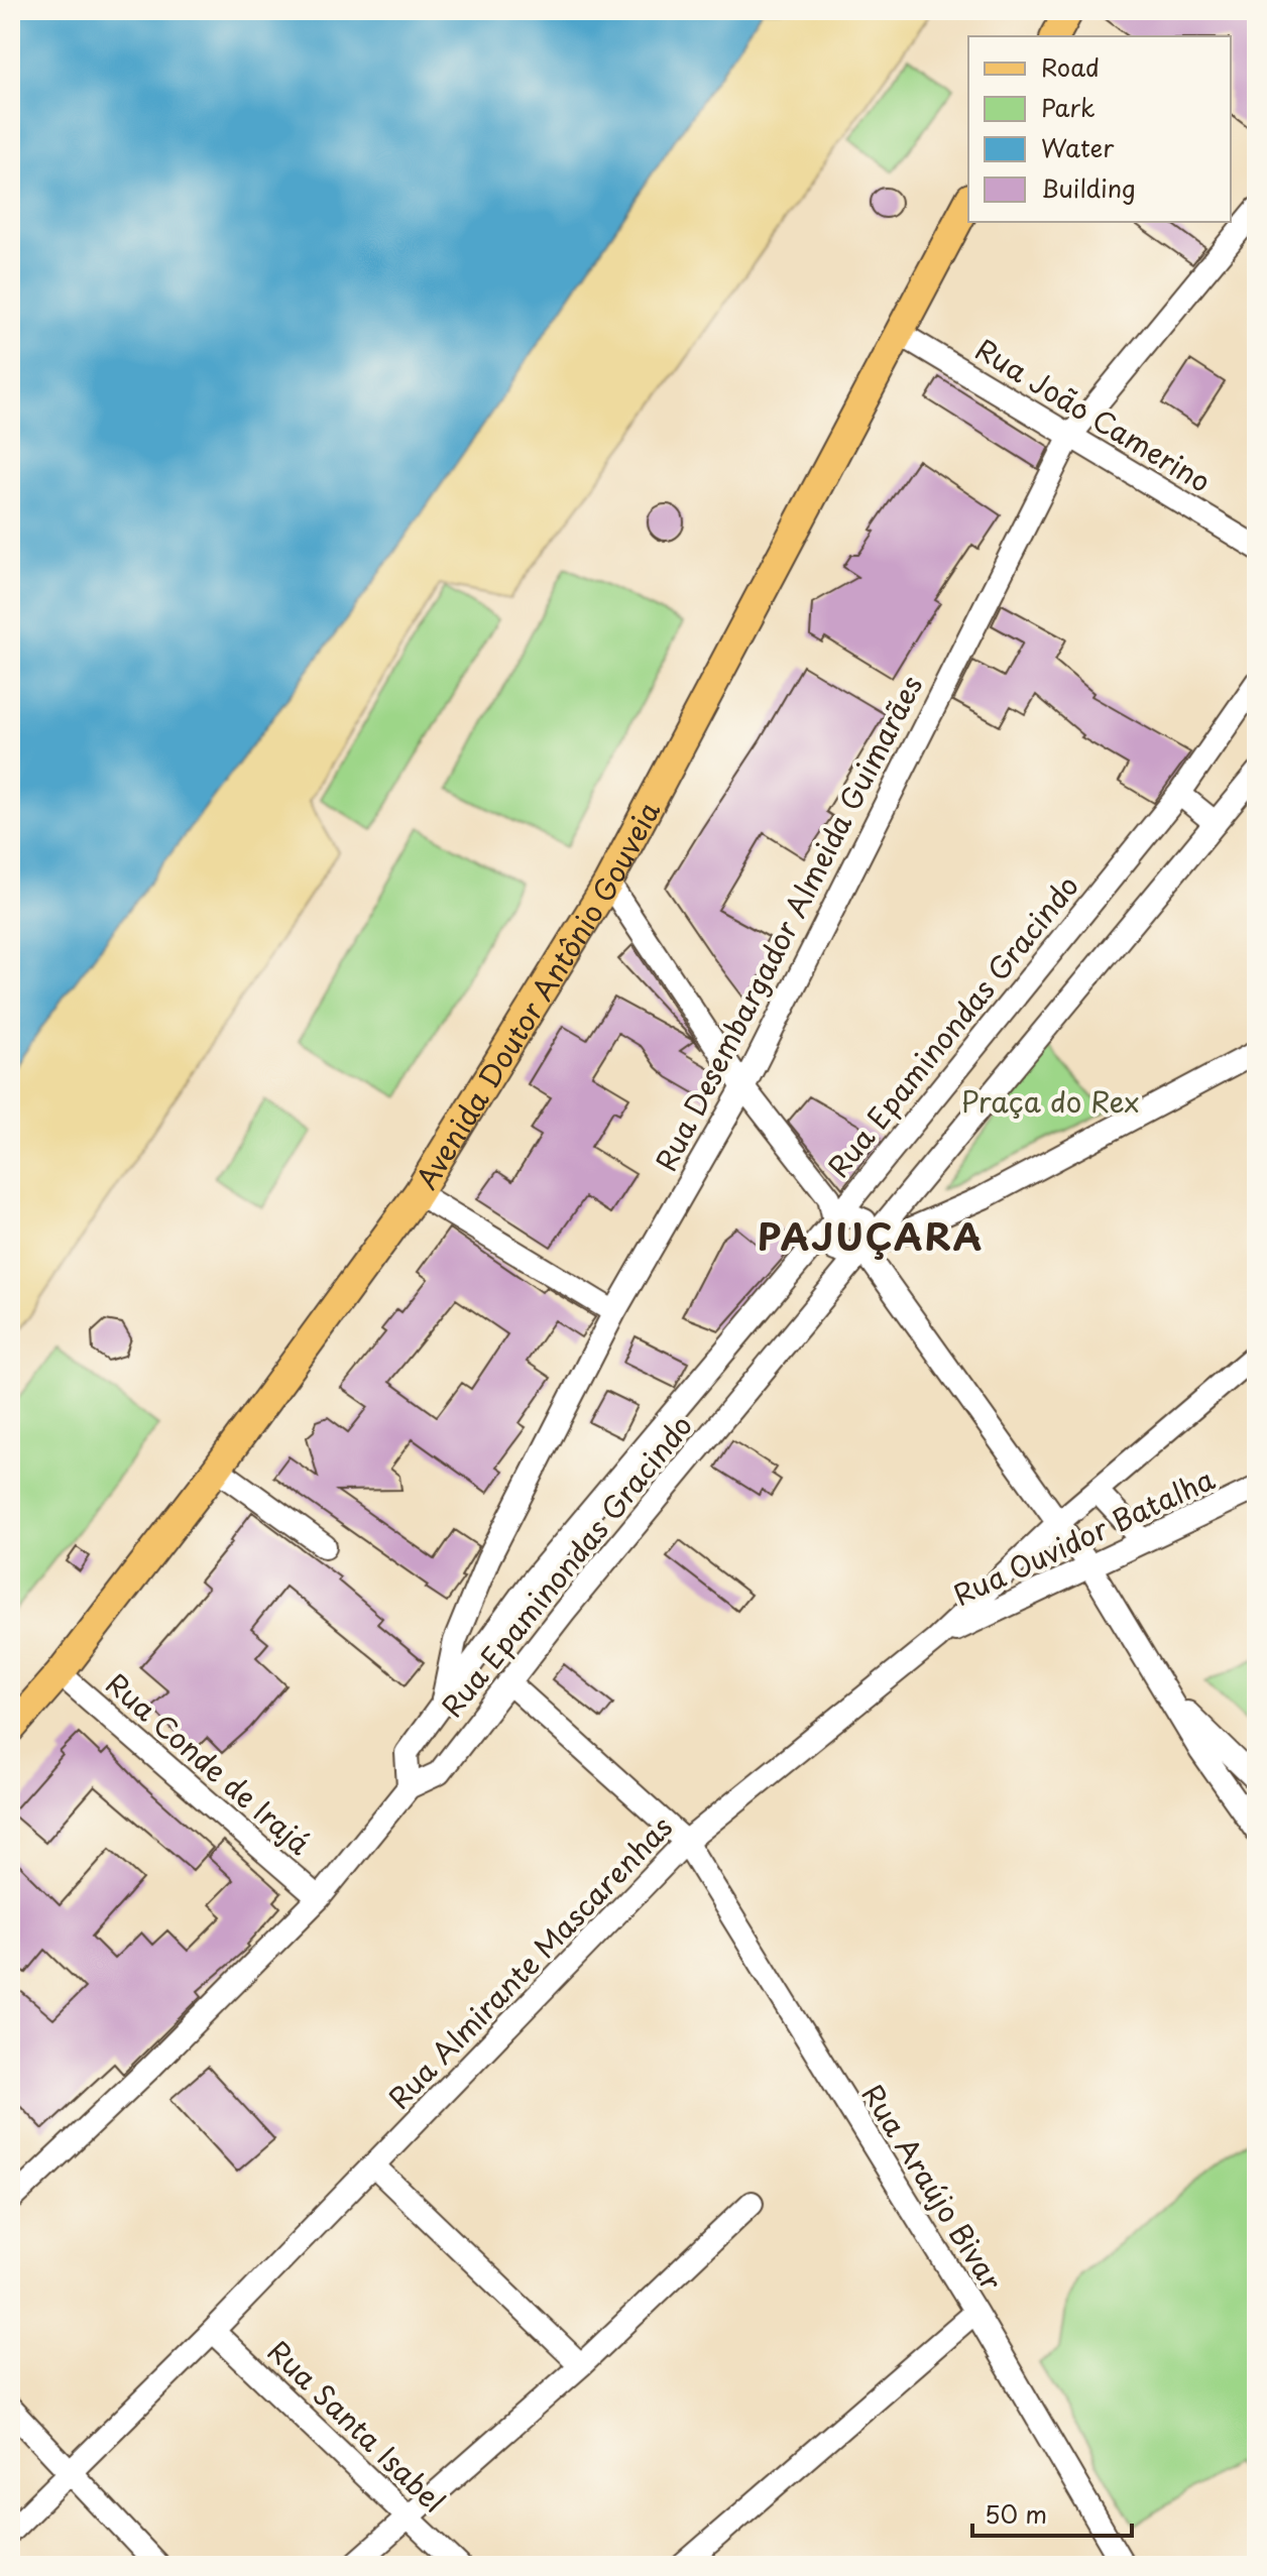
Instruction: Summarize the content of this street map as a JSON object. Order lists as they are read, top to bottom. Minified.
{"streets":{"main road":["Avenida Doutor Antônio Gouveia"],"street":["Rua João Camerino","Rua Desembargador Almeida Guimarães","Rua Epaminondas Gracindo","Rua Ouvidor Batalha","Rua Conde de Irajá","Rua Almirante Mascarenhas","Rua Araújo Bivar","Rua Santa Isabel"]},"crossings":[["Rua João Camerino","Rua Desembargador Almeida Guimarães"],["Rua João Camerino","Avenida Doutor Antônio Gouveia"],["Rua Desembargador Almeida Guimarães","Rua Epaminondas Gracindo"],["Avenida Doutor Antônio Gouveia","Rua Conde de Irajá"],["Rua Epaminondas Gracindo","Rua Conde de Irajá"],["Rua Epaminondas Gracindo","Rua Araújo Bivar"],["Rua Ouvidor Batalha","Rua Almirante Mascarenhas"],["Rua Almirante Mascarenhas","Rua Araújo Bivar"],["Rua Almirante Mascarenhas","Rua Santa Isabel"]],"districts":["PAJUÇARA"],"parks":["Praça do Rex"],"legend":["Road","Park","Water","Building"],"scale_bar":"50 m"}
